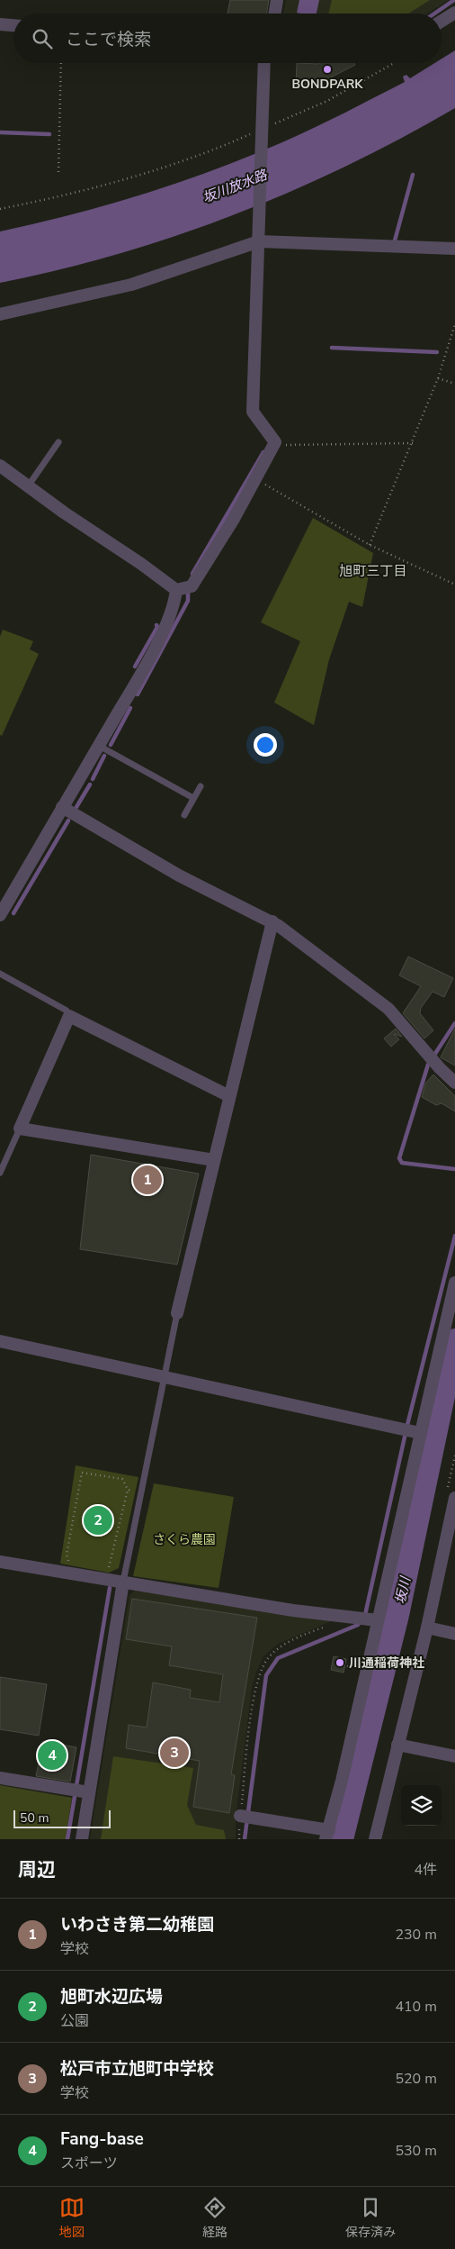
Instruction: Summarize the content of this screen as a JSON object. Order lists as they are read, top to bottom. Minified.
{"districts":["旭町三丁目"],"water":["坂川放水路","坂川"],"parks":["さくら農園"],"places":["BONDPARK","川通稲荷神社"],"scale_bar":"50 m","page":{"search":"ここで検索","pins":["1","2","3","4"],"scale":"50 m","heading":["周辺","4件"],"list":[{"mark":"1","name":"いわさき第二幼稚園","note":"学校","value":"230 m"},{"mark":"2","name":"旭町水辺広場","note":"公園","value":"410 m"},{"mark":"3","name":"松戸市立旭町中学校","note":"学校","value":"520 m"},{"mark":"4","name":"Fang-base","note":"スポーツ","value":"530 m"}],"nav":["地図","経路","保存済み"]}}
